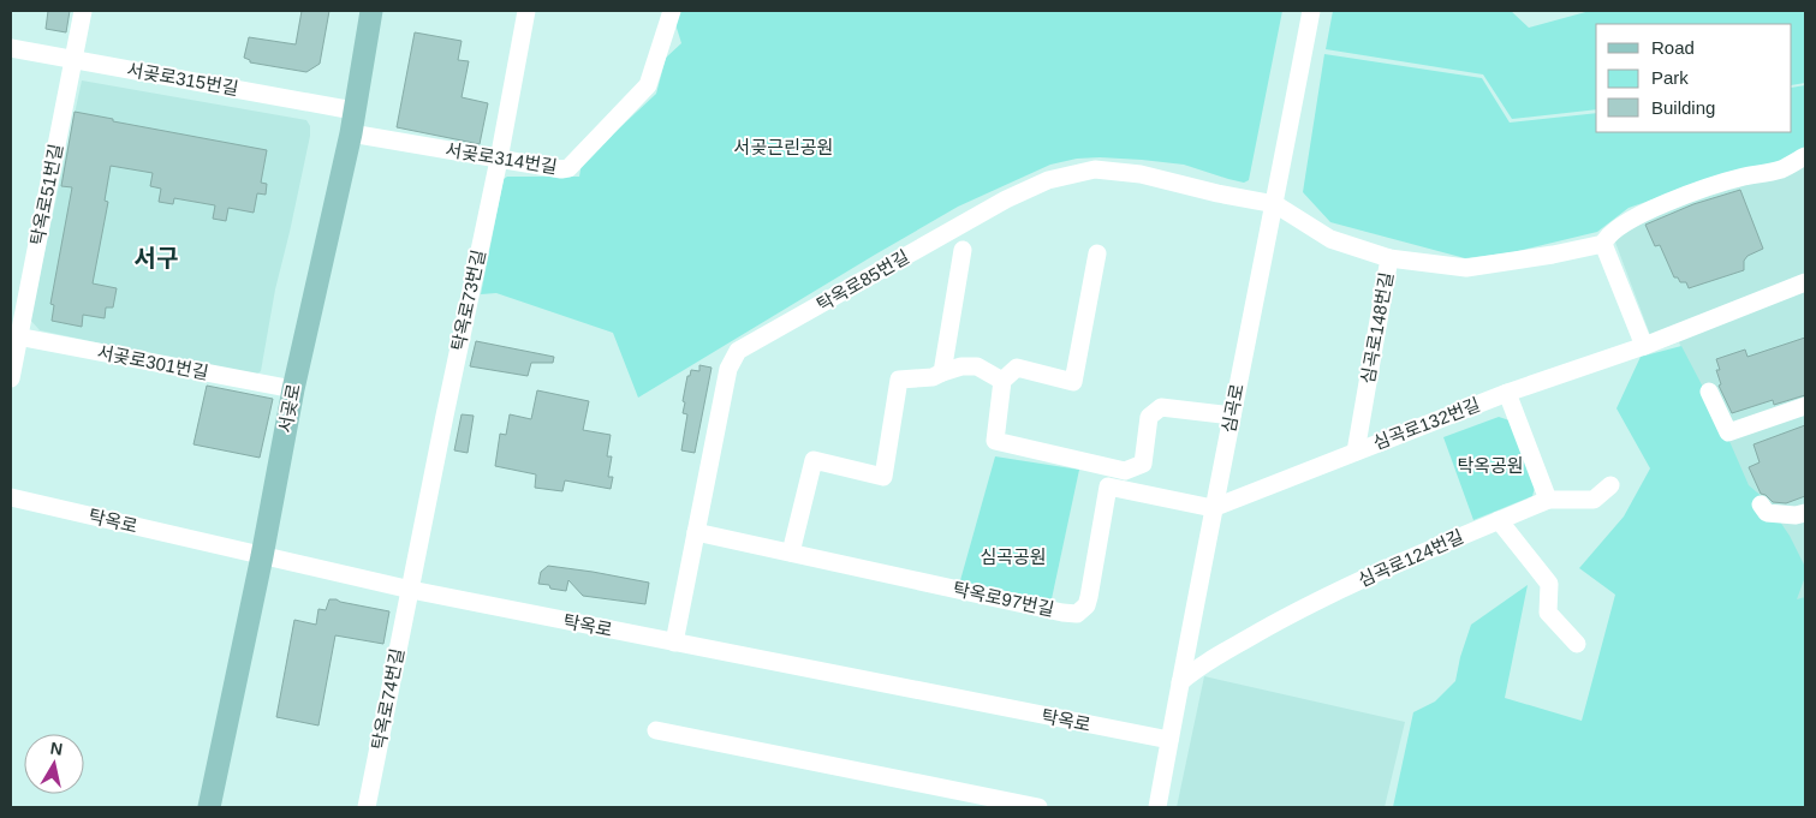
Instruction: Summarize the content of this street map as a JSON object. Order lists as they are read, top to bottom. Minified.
{"streets":{"main road":["서곶로"],"street":["서곶로315번길","서곶로314번길","탁옥로51번길","탁옥로85번길","탁옥로73번길","심곡로148번길","서곶로301번길","심곡로","심곡로132번길","탁옥로","심곡로124번길","탁옥로97번길","탁옥로74번길"]},"crossings":[["서곶로315번길","탁옥로51번길"],["서곶로315번길","서곶로"],["서곶로314번길","탁옥로73번길"],["서곶로314번길","서곶로"],["탁옥로51번길","서곶로301번길"],["탁옥로85번길","심곡로148번길"],["탁옥로85번길","심곡로"],["탁옥로85번길","탁옥로"],["탁옥로85번길","탁옥로97번길"],["탁옥로73번길","탁옥로"],["탁옥로73번길","탁옥로74번길"],["심곡로148번길","심곡로"],["심곡로148번길","심곡로132번길"],["서곶로301번길","서곶로"],["서곶로","탁옥로"],["심곡로","심곡로132번길"],["심곡로","탁옥로"],["심곡로","심곡로124번길"],["심곡로","탁옥로97번길"],["심곡로132번길","탁옥로97번길"],["탁옥로","탁옥로74번길"]],"districts":["서구"],"parks":["서곶근린공원","탁옥공원","심곡공원"],"legend":["Road","Park","Building"],"north":"top"}
